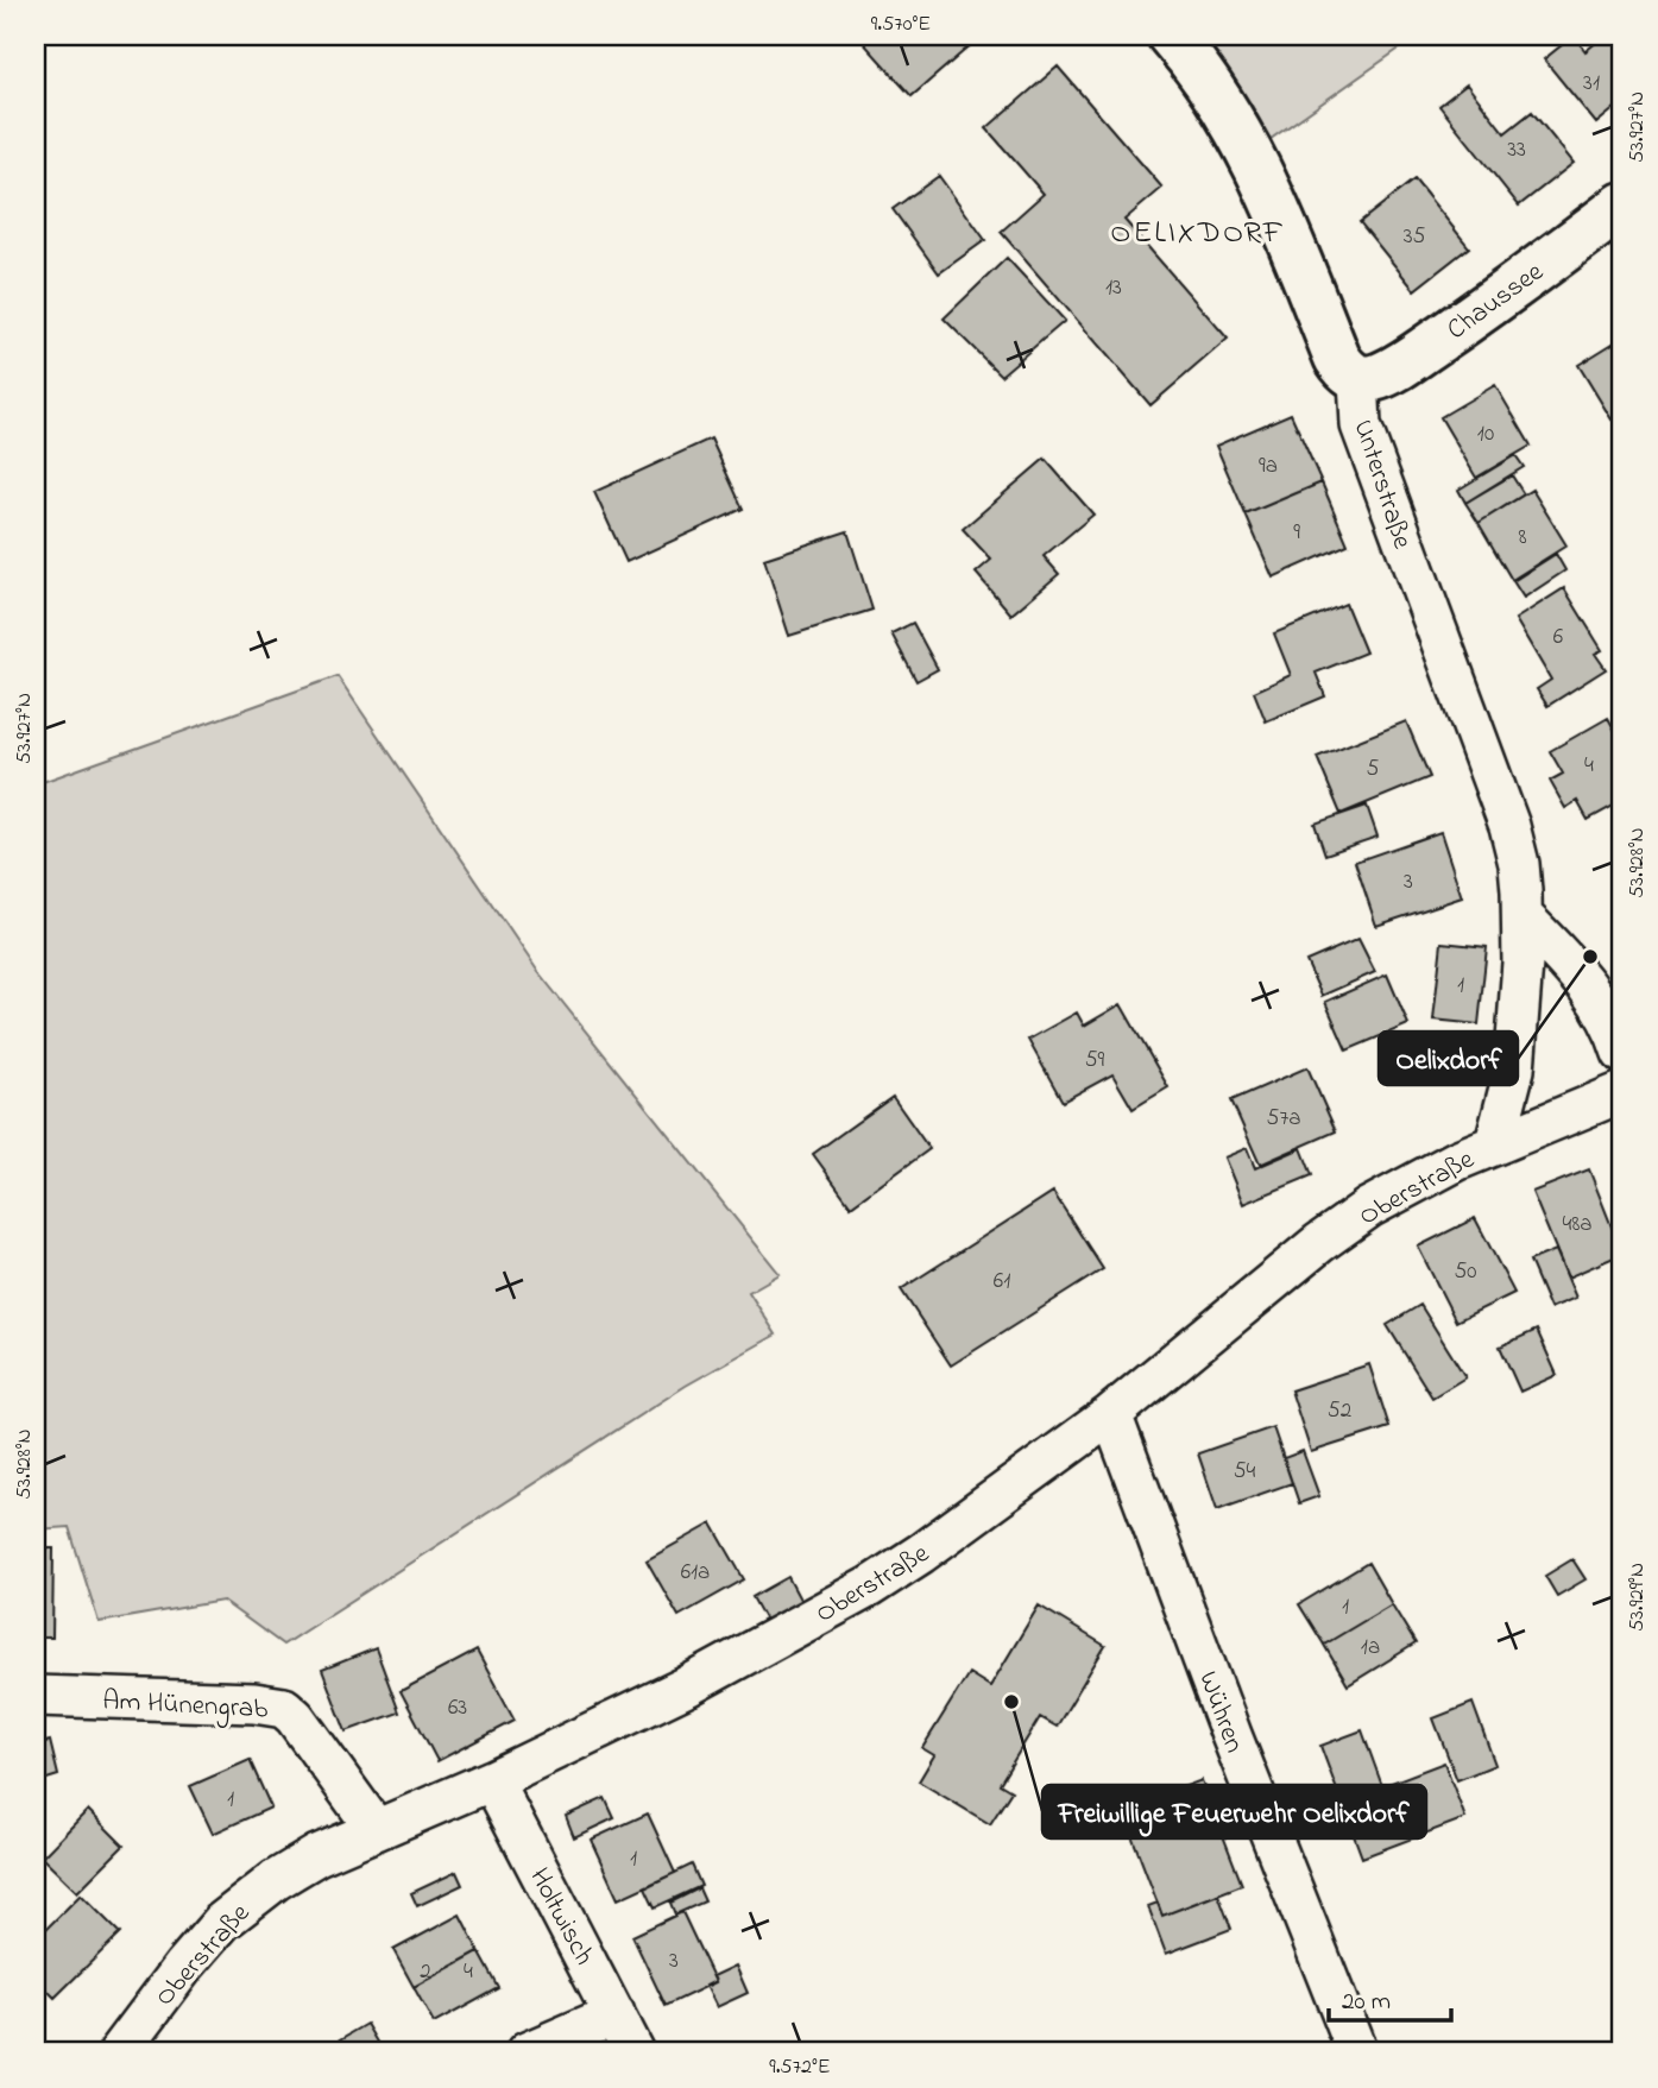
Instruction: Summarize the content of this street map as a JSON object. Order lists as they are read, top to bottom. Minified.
{"streets":{"street":["Chaussee","Unterstraße","Oberstraße","Am Hünengrab","Wühren","Holtwisch"]},"crossings":[["Chaussee","Unterstraße"],["Unterstraße","Oberstraße"],["Oberstraße","Am Hünengrab"],["Oberstraße","Wühren"],["Oberstraße","Holtwisch"]],"districts":["OELIXDORF"],"places":["Oelixdorf","Freiwillige Feuerwehr Oelixdorf"],"house_numbers":["31","33","35","13","10","9a","9","8","6","4","5","3","1","59","57a","48a","50","61","52","54","61a","1","1a","63","1","1","3","2","4"],"scale_bar":"20 m","coordinates":["9.570°E","53.927°N","53.928°N","53.929°N","9.572°E"]}
